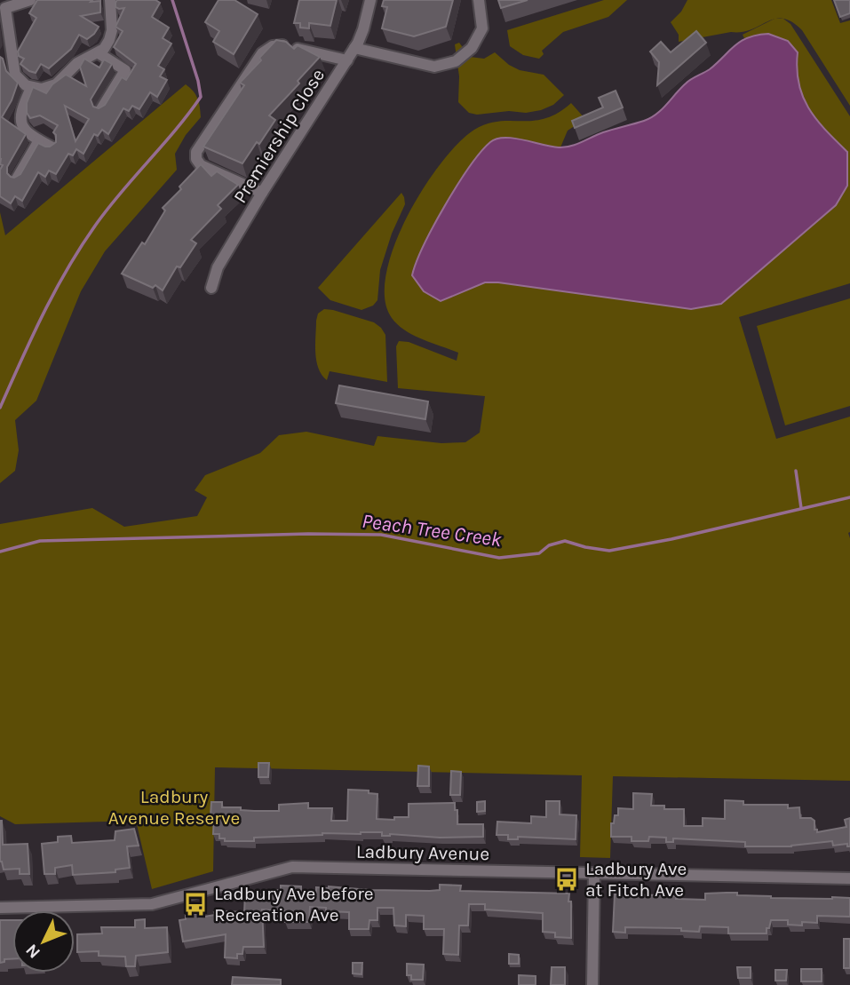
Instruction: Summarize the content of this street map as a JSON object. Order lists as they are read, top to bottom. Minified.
{"streets":{"street":["Premiership Close","Ladbury Avenue"]},"water":["Peach Tree Creek"],"parks":["Ladbury Avenue Reserve"],"places":{"bus stop":["Ladbury Ave at Fitch Ave","Ladbury Ave before Recreation Ave"]},"north":"bottom left"}
